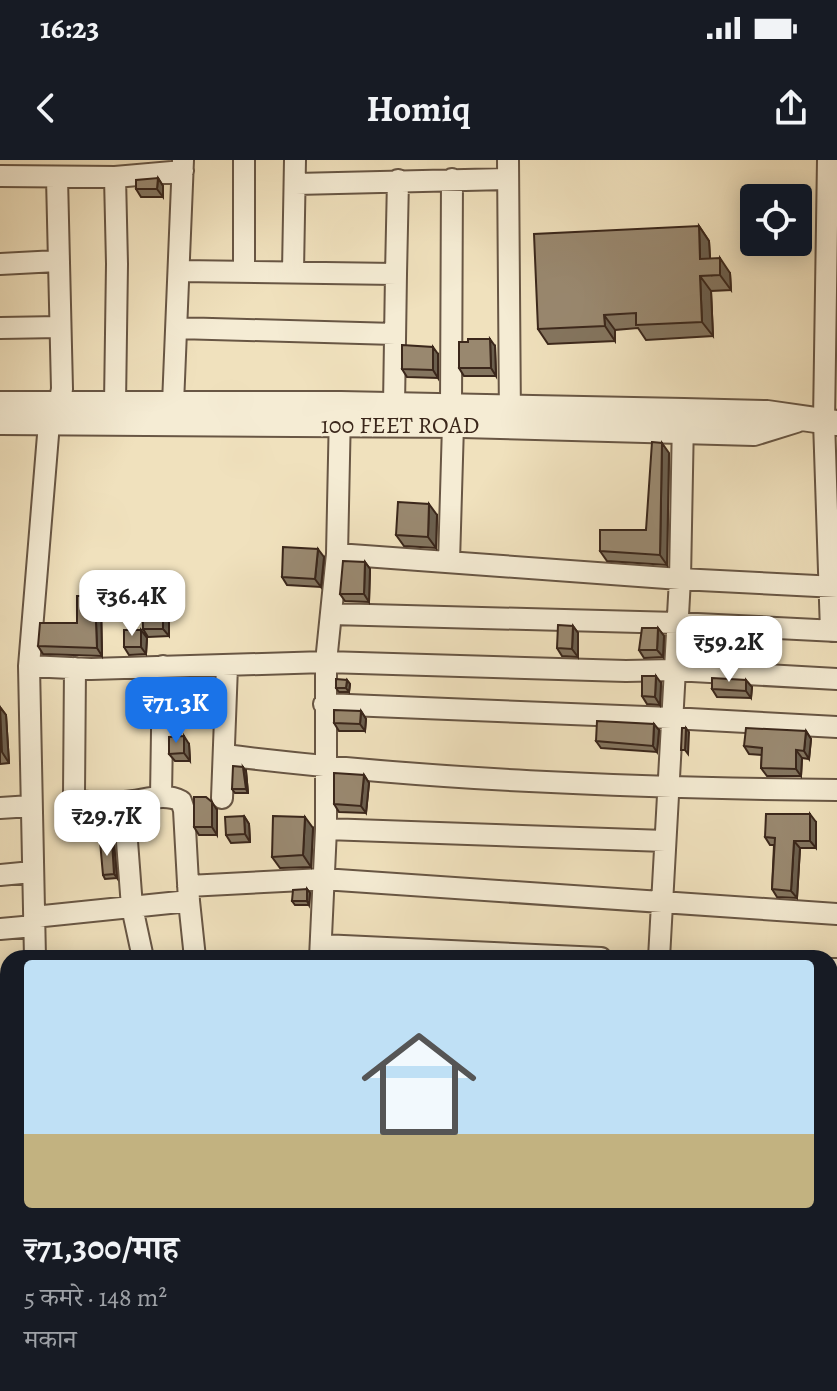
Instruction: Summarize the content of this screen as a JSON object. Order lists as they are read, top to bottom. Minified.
{"streets":{"street":["100 FEET ROAD"]},"page":{"status":"16:23","header":"Homiq","price":["₹36.4K","₹59.2K","₹71.3K","₹29.7K"],"list":[{"name":"₹71,300/माह","note":"5 कमरे · 148 m² · मकान"}]}}
